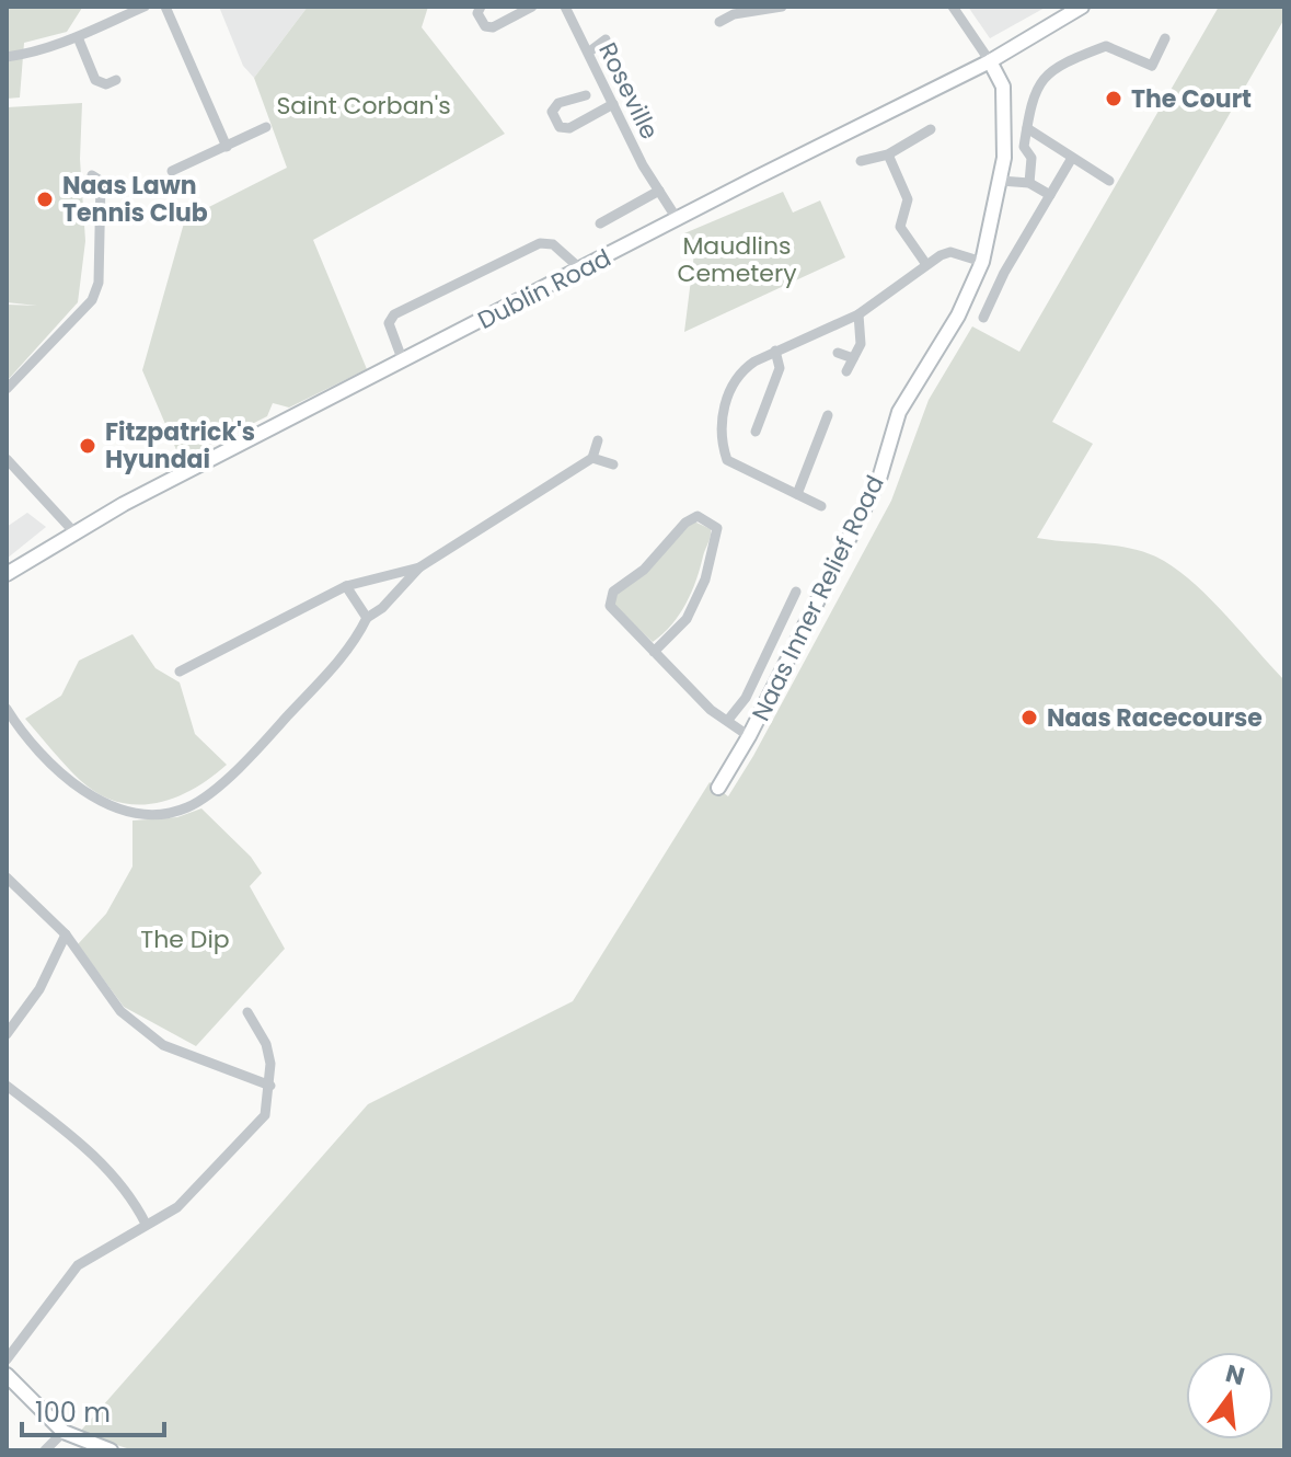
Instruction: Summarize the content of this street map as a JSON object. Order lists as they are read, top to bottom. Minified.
{"streets":{"main road":["Dublin Road","Naas Inner Relief Road"],"street":["Roseville"]},"crossings":[["Roseville","Dublin Road"],["Dublin Road","Naas Inner Relief Road"]],"parks":["Saint Corban's","Maudlins Cemetery","The Dip"],"places":["The Court","Naas Lawn Tennis Club","Fitzpatrick's Hyundai","Naas Racecourse"],"scale_bar":"100 m","north":"top"}
